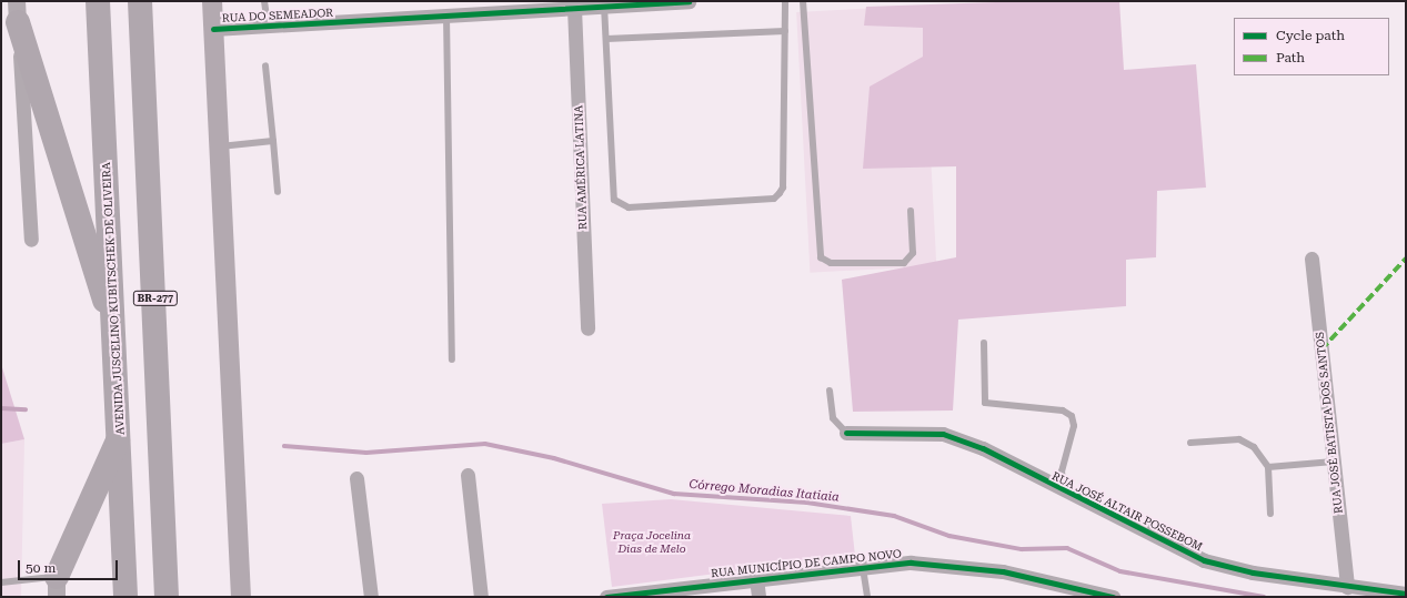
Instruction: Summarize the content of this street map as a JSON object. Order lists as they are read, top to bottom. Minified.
{"streets":{"highway":["AVENIDA JUSCELINO KUBITSCHEK DE OLIVEIRA","BR-277"],"street":["RUA DO SEMEADOR","RUA AMÉRICA LATINA","RUA JOSÉ BATISTA DOS SANTOS","RUA JOSÉ ALTAIR POSSEBOM","RUA MUNICÍPIO DE CAMPO NOVO"]},"crossings":[["RUA DO SEMEADOR","RUA AMÉRICA LATINA"],["RUA JOSÉ BATISTA DOS SANTOS","RUA JOSÉ ALTAIR POSSEBOM"]],"water":["Córrego Moradias Itatiaia"],"parks":["Praça Jocelina Dias de Melo"],"legend":["Cycle path","Path"],"scale_bar":"50 m"}
